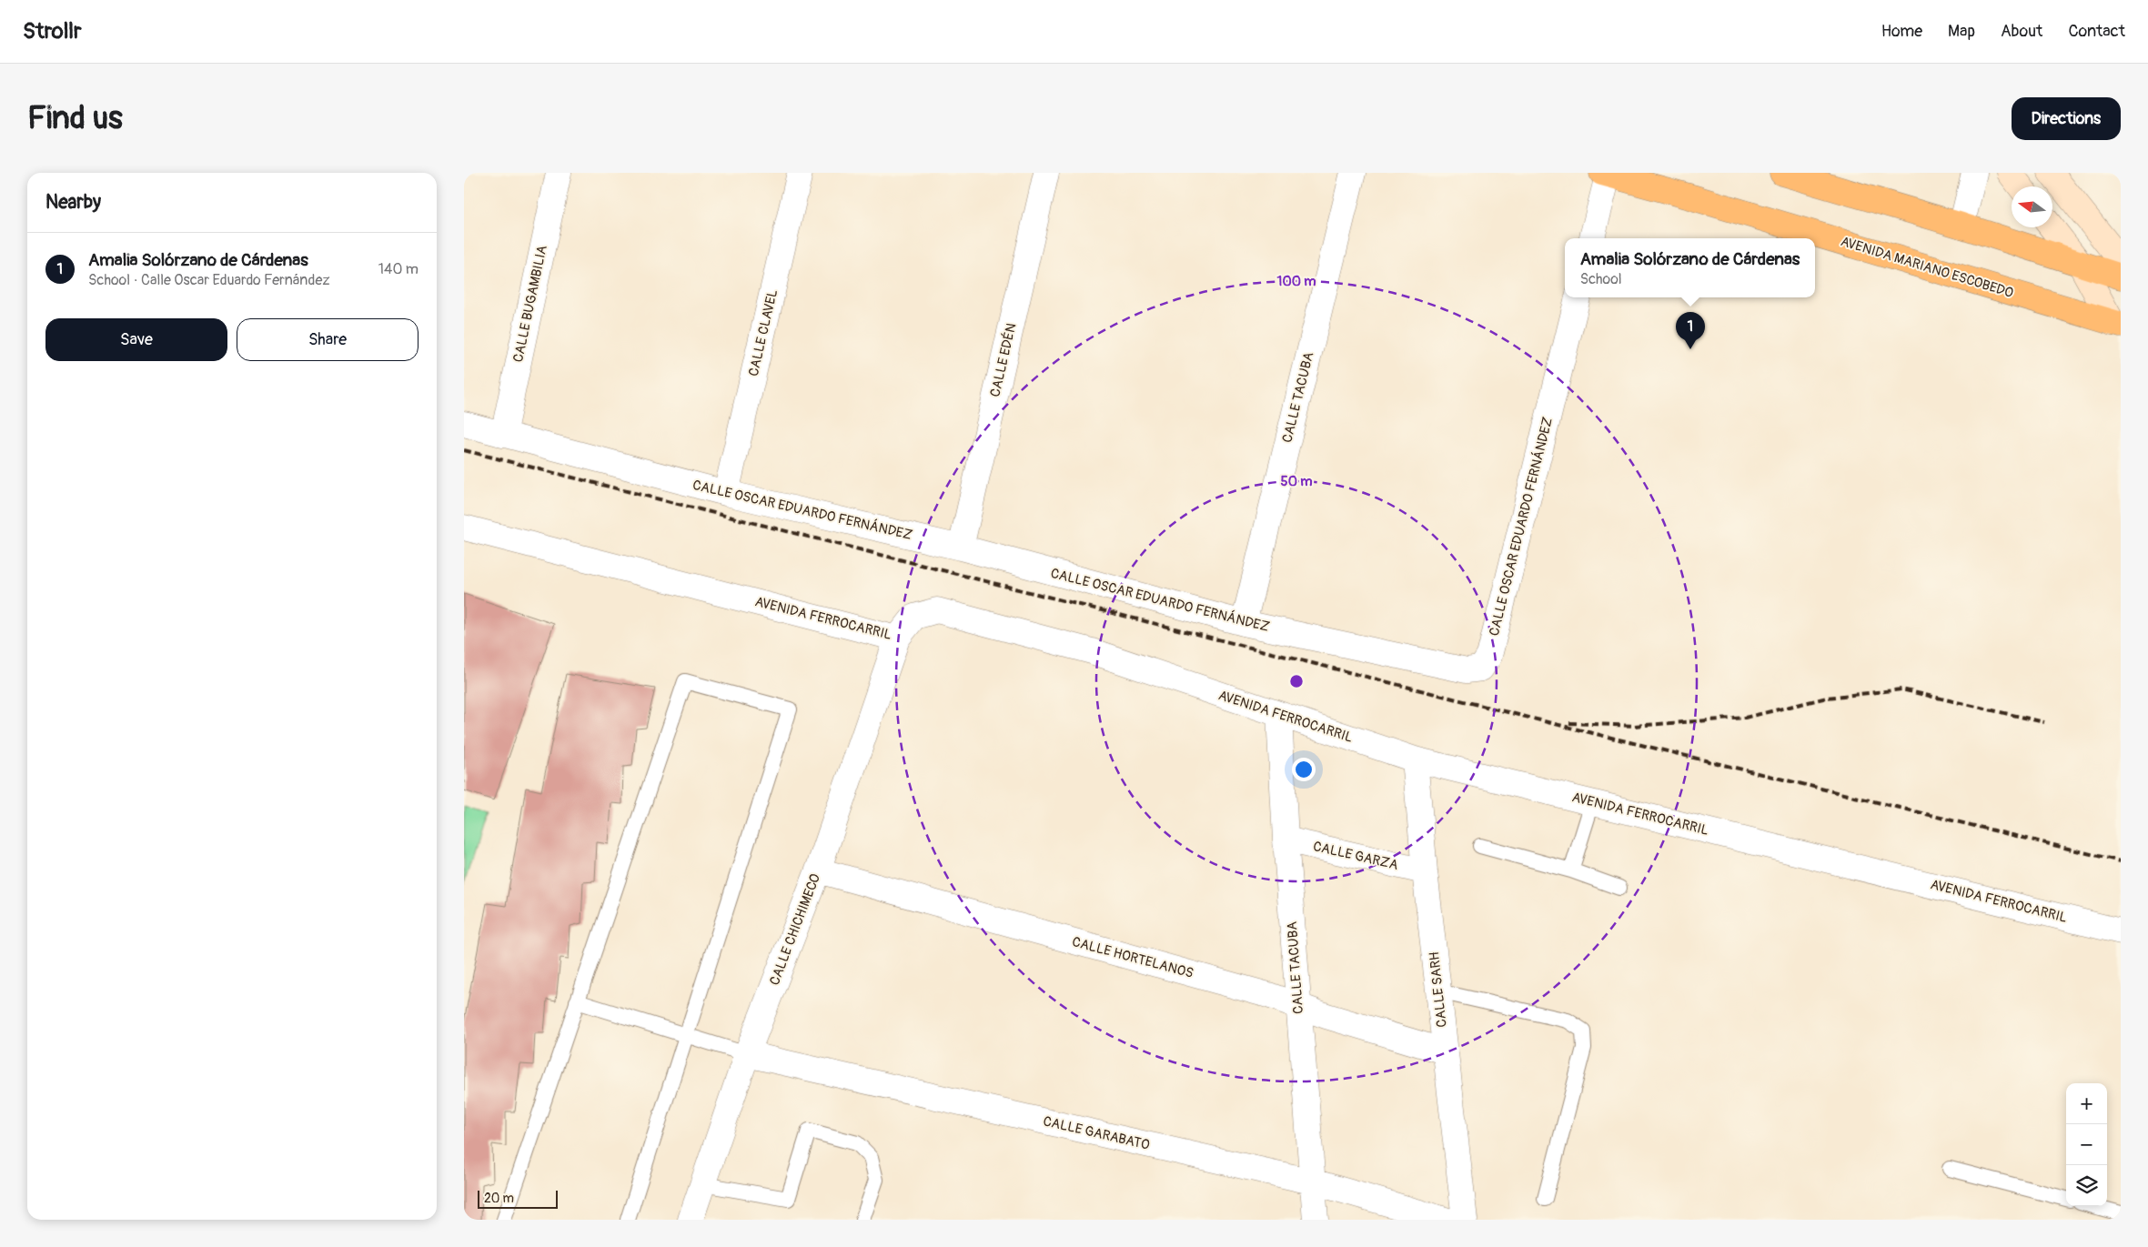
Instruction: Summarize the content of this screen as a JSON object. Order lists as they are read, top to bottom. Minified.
{"streets":{"main road":["AVENIDA MARIANO ESCOBEDO"],"street":["CALLE BUGAMBILIA","CALLE CLAVEL","CALLE EDÉN","CALLE TACUBA","CALLE OSCAR EDUARDO FERNÁNDEZ","AVENIDA FERROCARRIL","CALLE GARZA","CALLE CHICHIMECO","CALLE HORTELANOS","CALLE SARH","CALLE GARABATO"]},"crossings":[["CALLE BUGAMBILIA","CALLE OSCAR EDUARDO FERNÁNDEZ"],["CALLE CLAVEL","CALLE OSCAR EDUARDO FERNÁNDEZ"],["CALLE EDÉN","CALLE OSCAR EDUARDO FERNÁNDEZ"],["CALLE TACUBA","CALLE OSCAR EDUARDO FERNÁNDEZ"],["CALLE TACUBA","AVENIDA FERROCARRIL"],["CALLE TACUBA","CALLE GARZA"],["CALLE TACUBA","CALLE HORTELANOS"],["CALLE TACUBA","CALLE GARABATO"],["AVENIDA FERROCARRIL","CALLE CHICHIMECO"],["AVENIDA FERROCARRIL","CALLE SARH"],["CALLE GARZA","CALLE SARH"],["CALLE CHICHIMECO","CALLE HORTELANOS"],["CALLE CHICHIMECO","CALLE GARABATO"],["CALLE HORTELANOS","CALLE SARH"]],"scale_bar":"20 m","north":"left","page":{"header":"Strollr","nav":["Home","Map","About","Contact"],"buttons":["Directions",["Save","Share"]],"title":"Find us","heading":"Nearby","list":[{"mark":"1","name":"Amalia Solórzano de Cárdenas","note":"School · Calle Oscar Eduardo Fernández","value":"140 m"}],"popup":["Amalia Solórzano de Cárdenas","School"],"pins":"1","map_buttons":["+","−"],"scale":"20 m"},"rings":["100 m","50 m"]}
